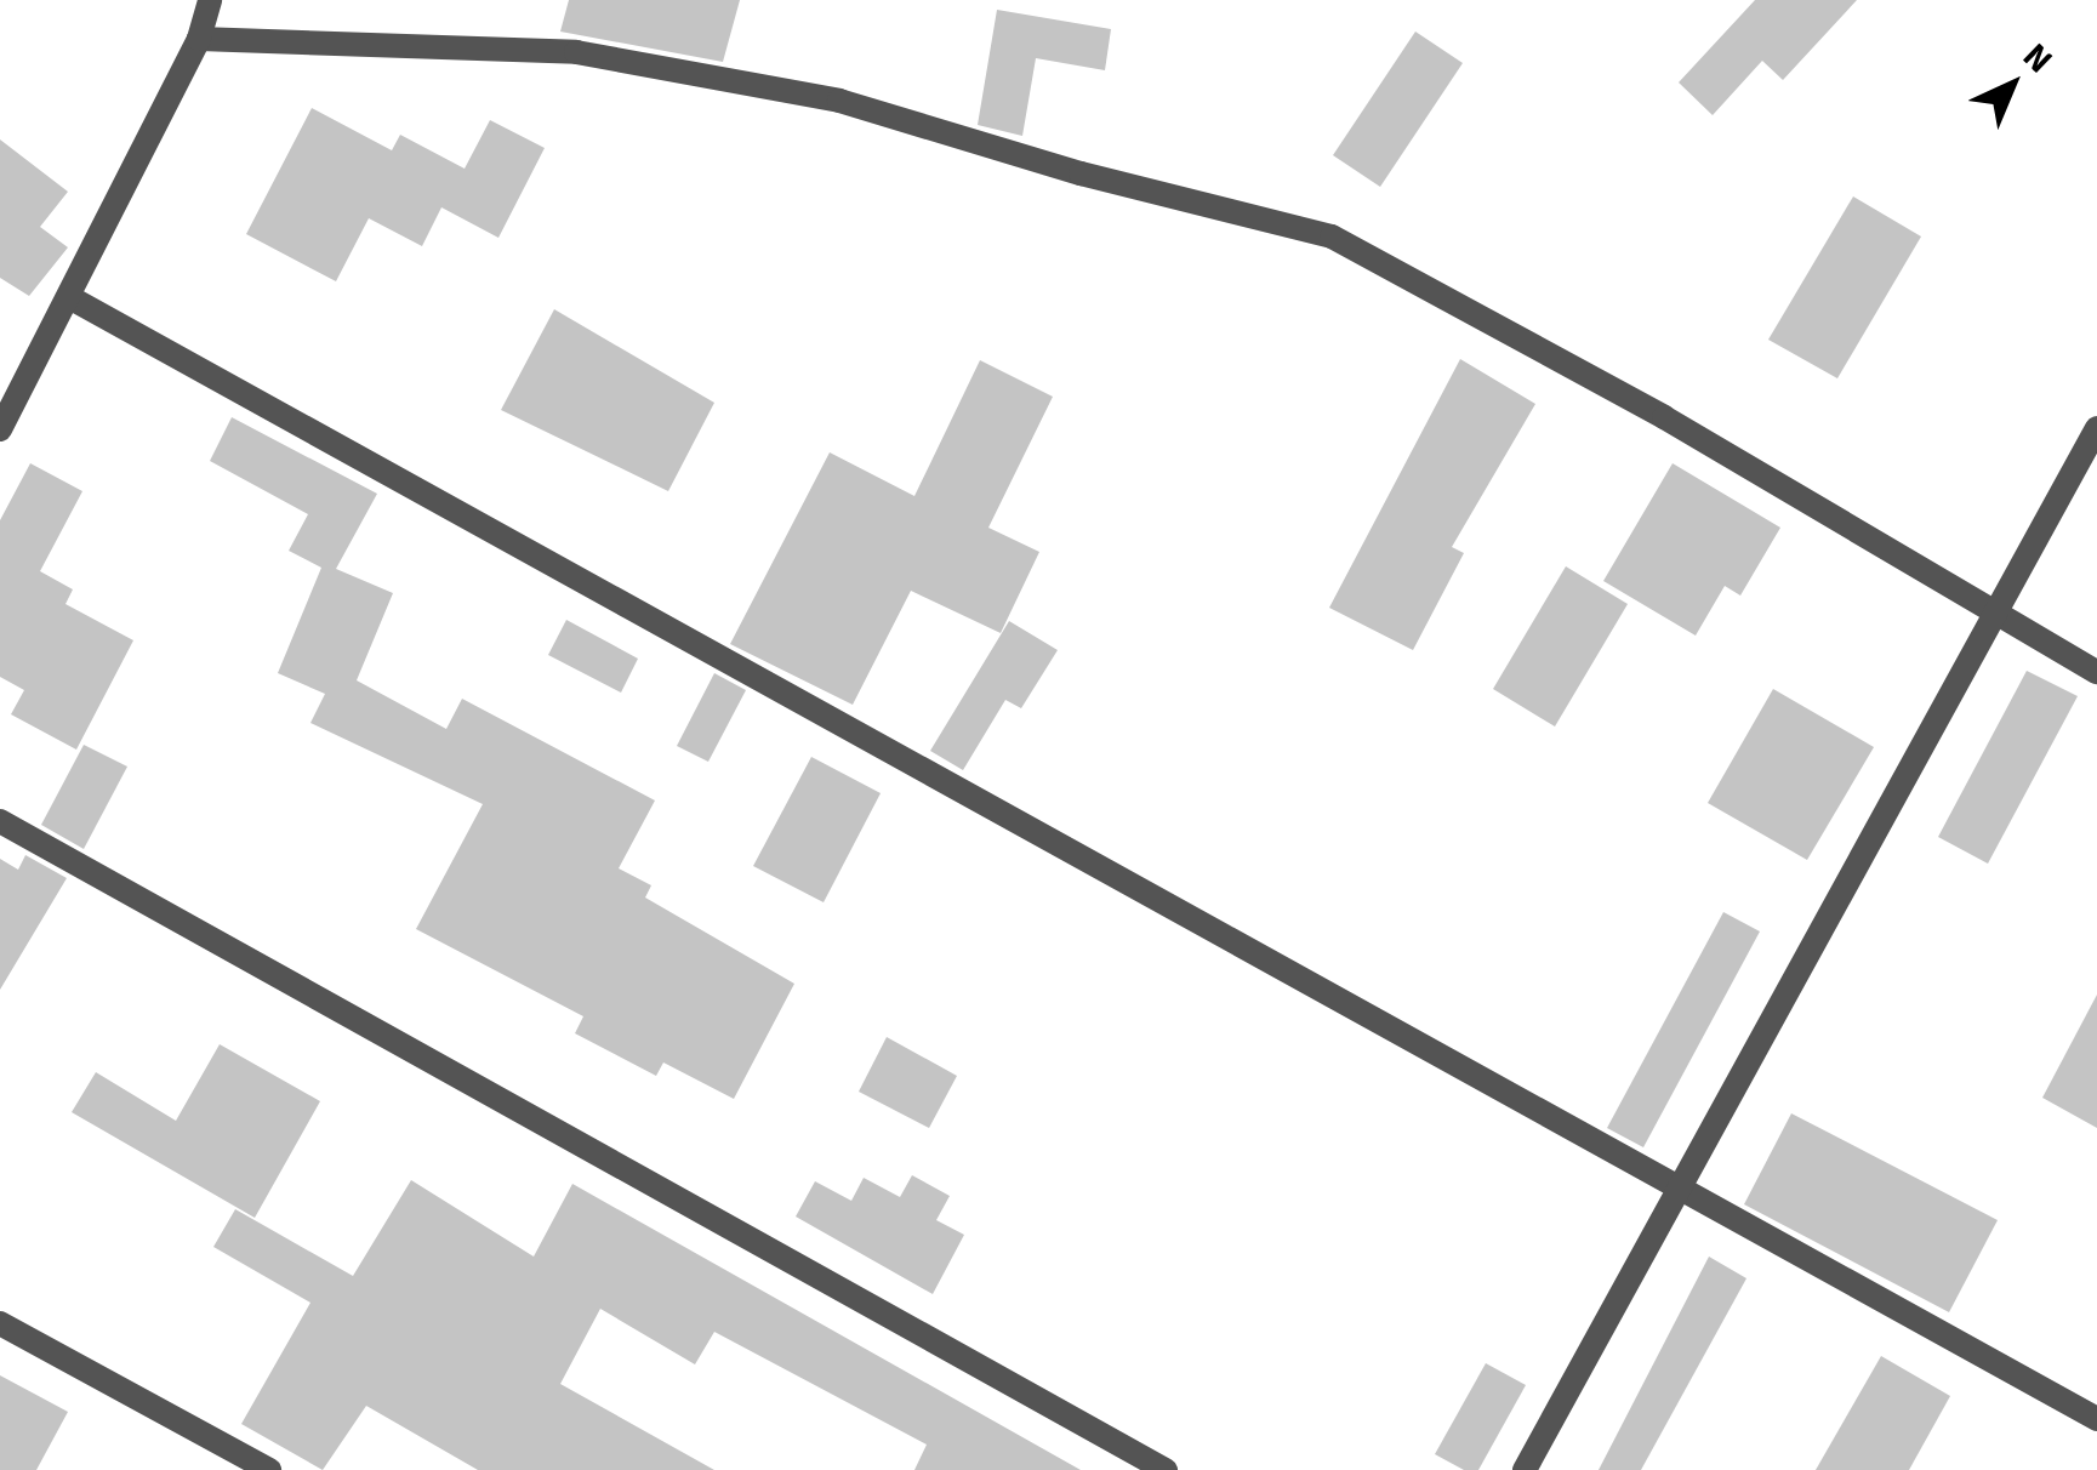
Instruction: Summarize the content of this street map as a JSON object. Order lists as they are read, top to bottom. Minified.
{"north":"top right"}
